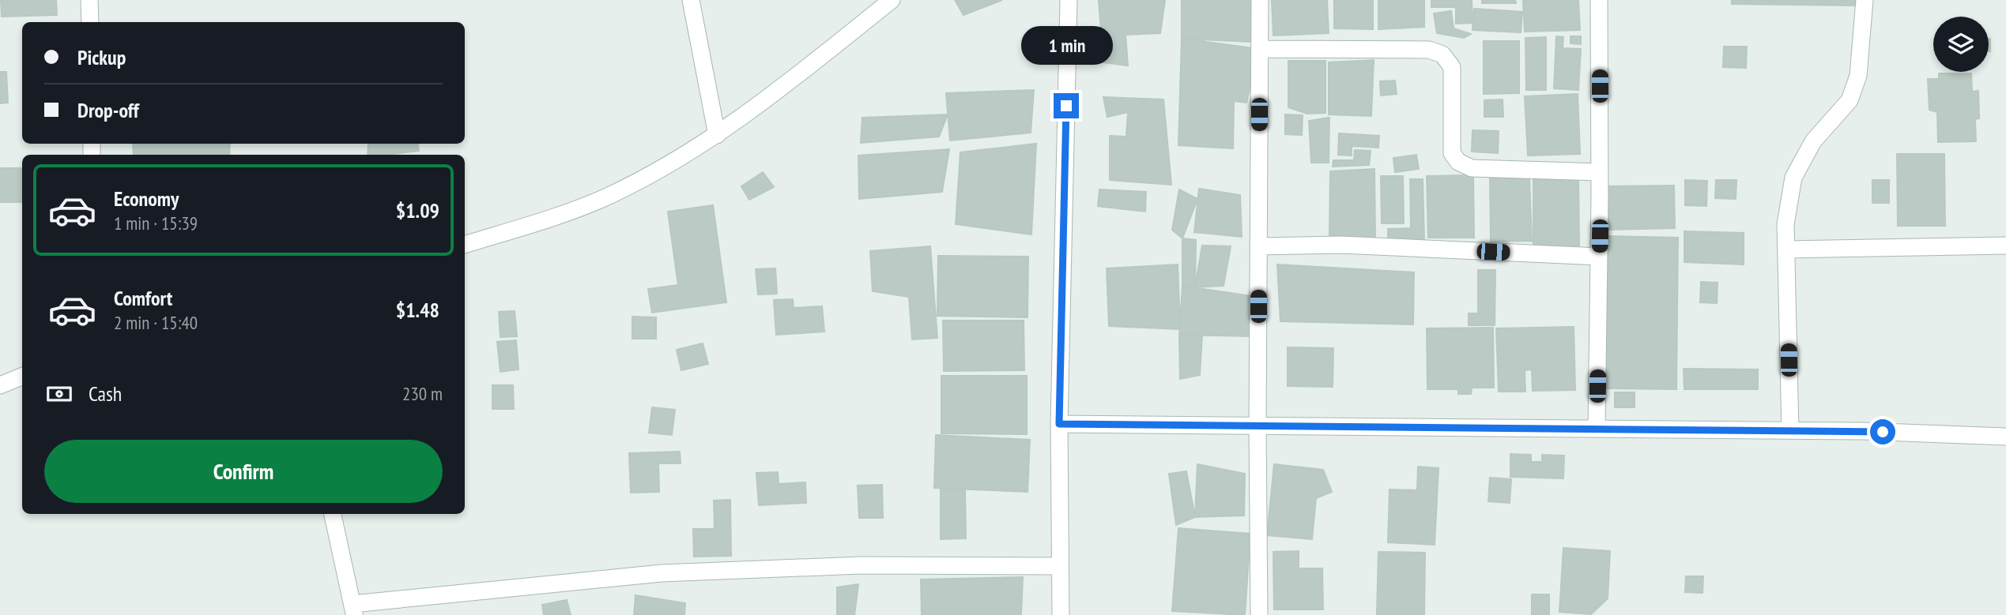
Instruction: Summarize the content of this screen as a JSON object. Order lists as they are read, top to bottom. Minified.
{"page":{"banner":["Pickup","Drop-off"],"bubble":"1 min","list":[{"name":"Economy","note":"1 min · 15:39","value":"$1.09"},{"name":"Comfort","note":"2 min · 15:40","value":"$1.48"}],"pay":["Cash","230 m"],"buttons":"Confirm"}}
